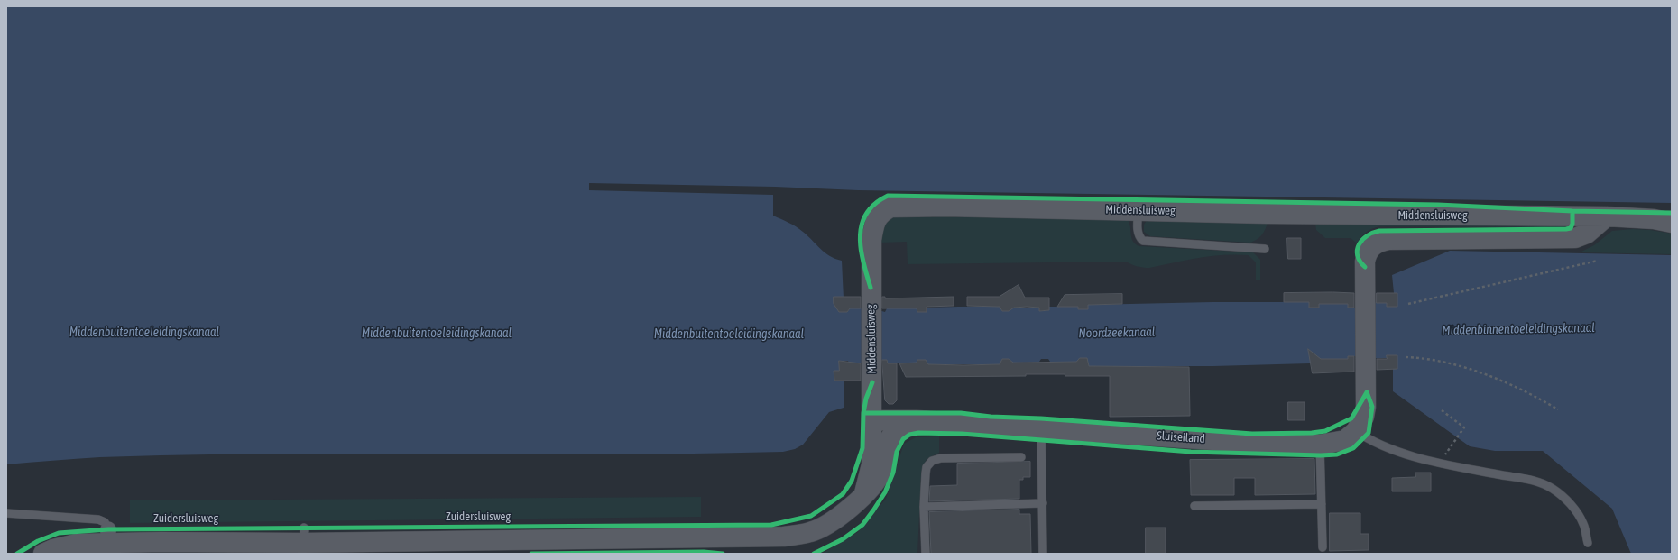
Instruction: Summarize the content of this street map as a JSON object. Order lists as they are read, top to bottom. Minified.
{"streets":{"street":["Middensluisweg","Sluiseiland","Zuidersluisweg"]},"crossings":[["Middensluisweg","Sluiseiland"]],"water":["Middenbinnentoeleidingskanaal","Middenbuitentoeleidingskanaal","Noordzeekanaal"]}
